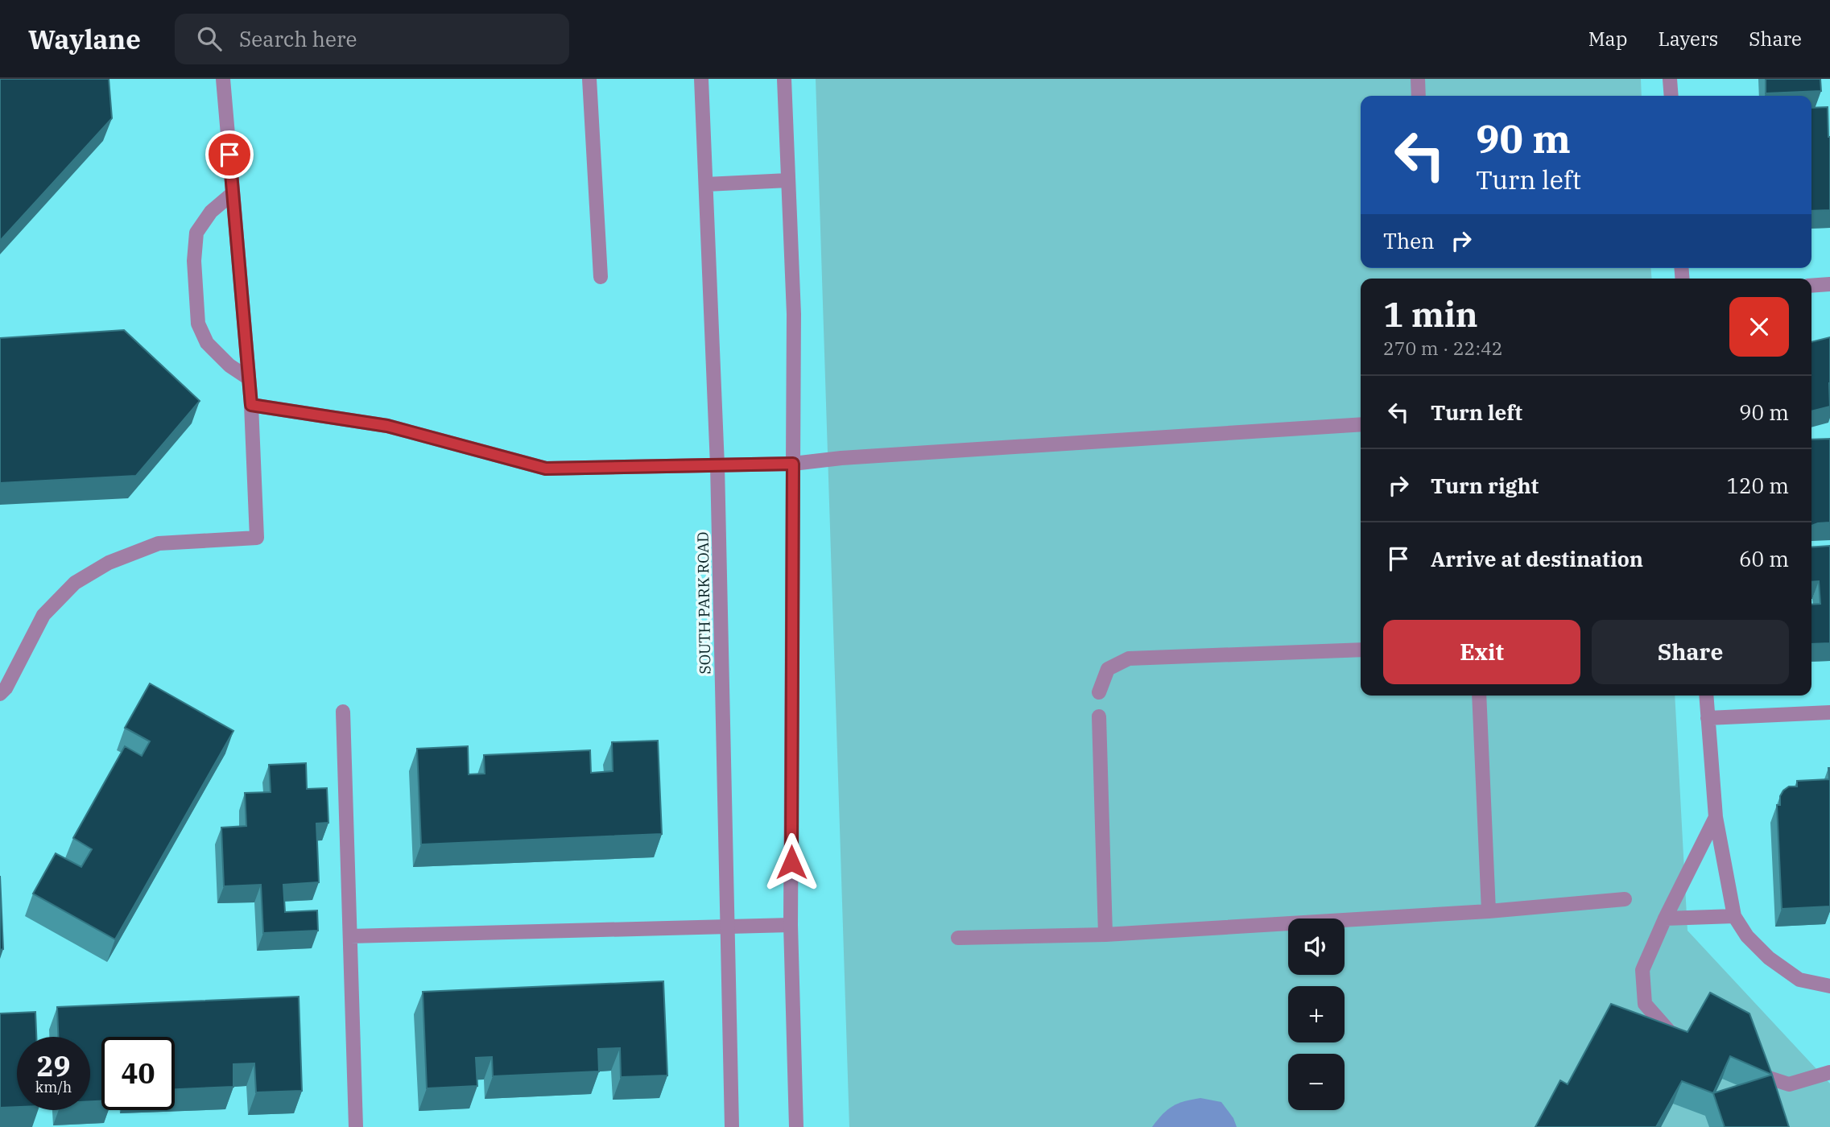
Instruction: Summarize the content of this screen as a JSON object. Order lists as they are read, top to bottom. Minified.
{"streets":{"street":["SOUTH PARK ROAD"]},"page":{"header":"Waylane","search":"Search here","nav":["Map","Layers","Share"],"turn":["90 m","Turn left"],"then":"Then","heading":["1 min","270 m · 22:42"],"list":[{"name":"Turn left","value":"90 m"},{"name":"Turn right","value":"120 m"},{"name":"Arrive at destination","value":"60 m"}],"buttons":["Exit","Share"],"map_buttons":["+","−"],"speed":"29 km/h","limit":"40"}}
